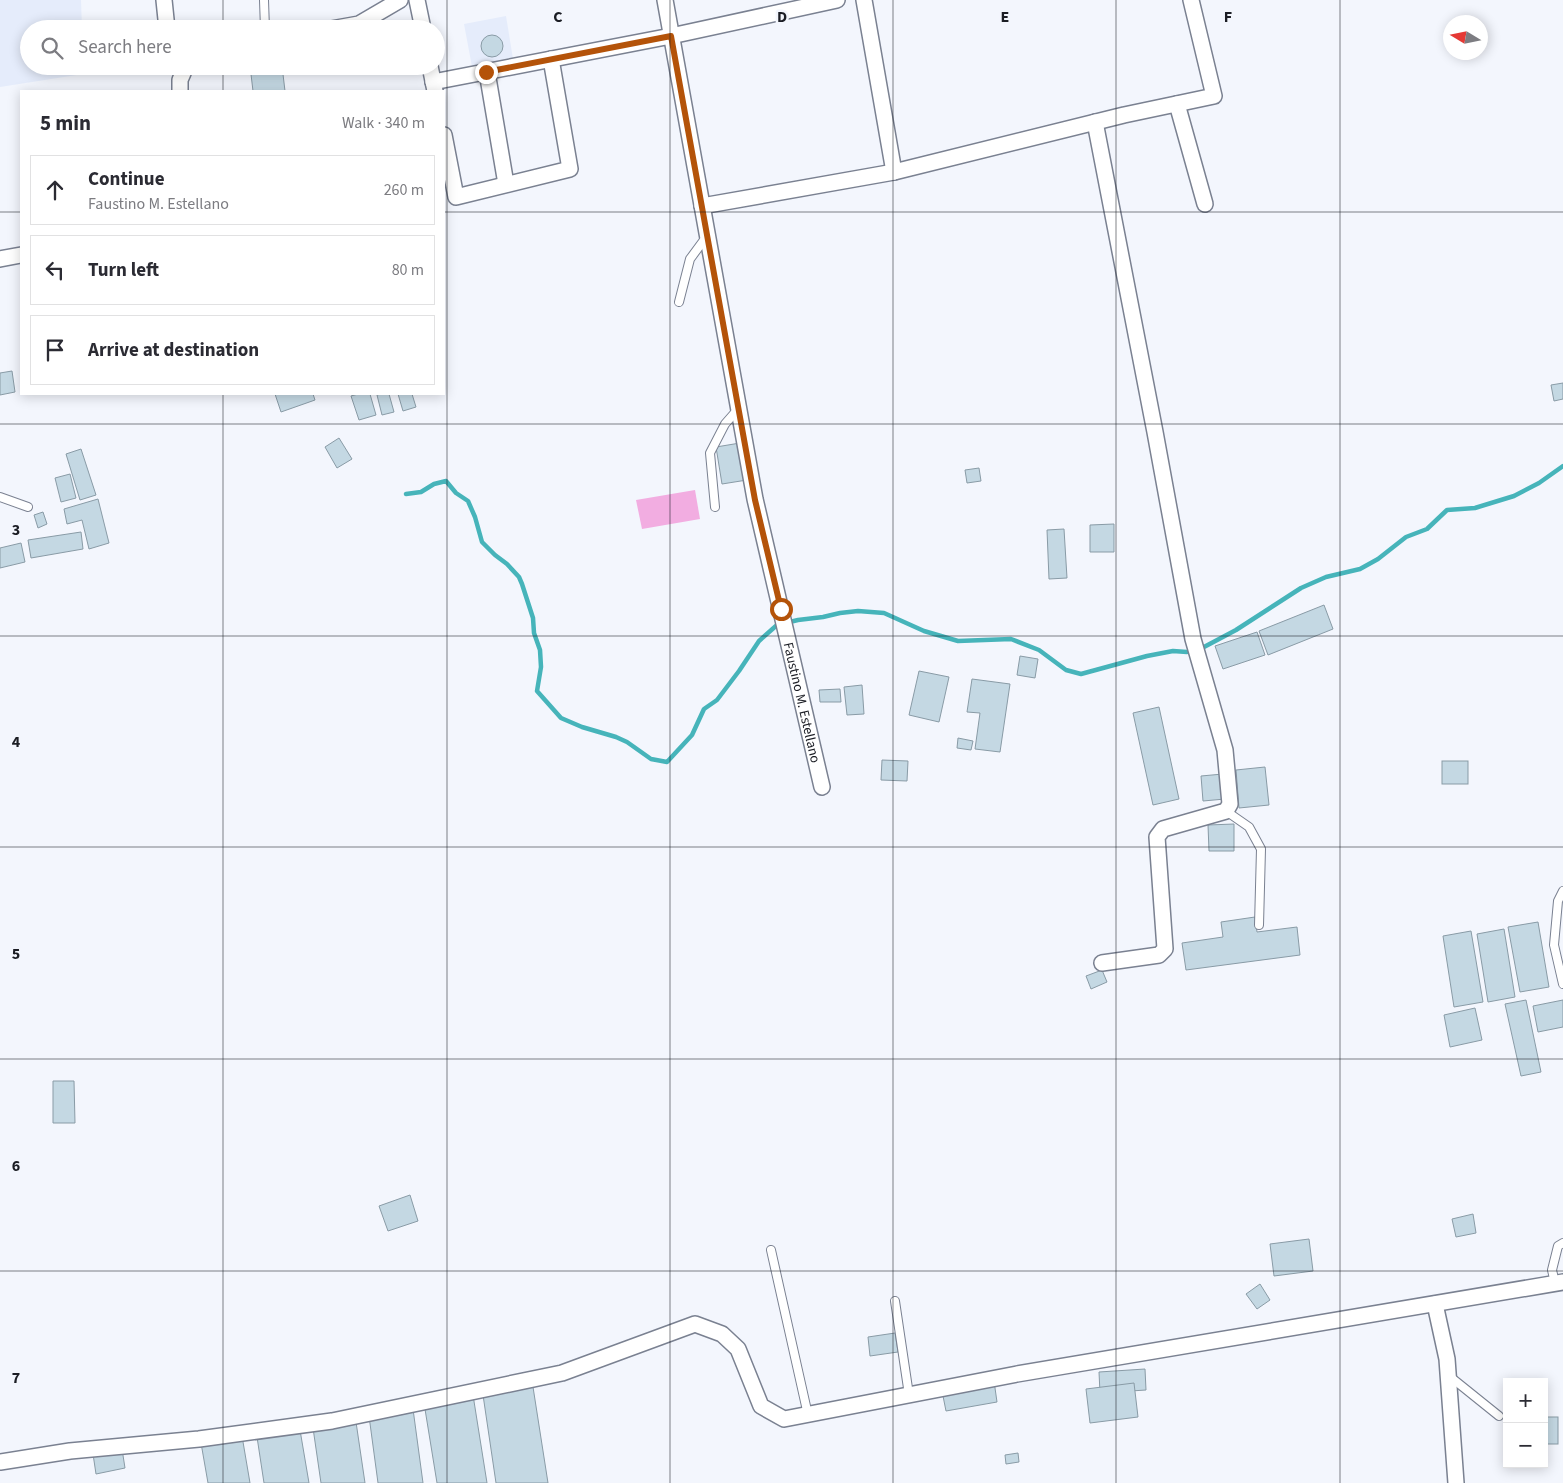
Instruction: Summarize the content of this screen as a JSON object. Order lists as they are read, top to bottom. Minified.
{"streets":{"street":["Faustino M. Estellano"]},"north":"left","page":{"search":"Search here","heading":["5 min","Walk · 340 m"],"list":[["Continue","Faustino M. Estellano","260 m"],["Turn left","80 m"],"Arrive at destination"],"map_buttons":["+","−"]},"grid":{"columns":["C","D","E","F"],"rows":["3","4","5","6","7"]}}
